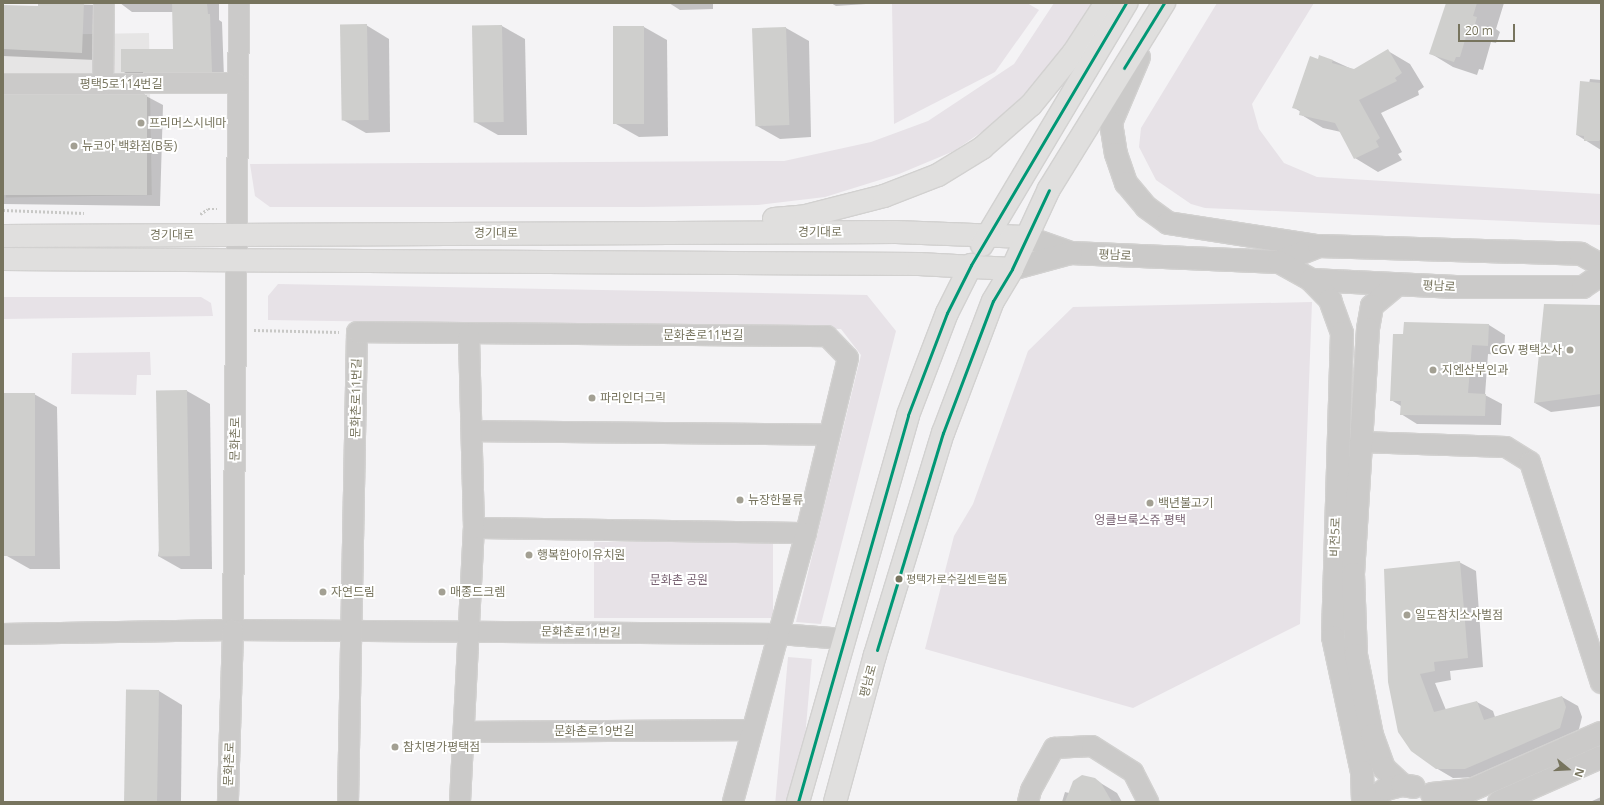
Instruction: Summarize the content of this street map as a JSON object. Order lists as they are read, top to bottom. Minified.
{"streets":{"main road":["경기대로","평남로"],"street":["평택5로114번길","문화촌로11번길","문화촌로","비전5로","문화촌로19번길"]},"crossings":[["경기대로","평남로"],["경기대로","문화촌로"],["평남로","비전5로"],["문화촌로11번길","문화촌로"]],"parks":["엉클브룩스쥬 평택","문화촌 공원"],"places":["프리머스시네마","뉴코아 백화점(B동)","CGV 평택소사","지엔산부인과","파리인더그릭","뉴장한물류","백년불고기","행복한아이유치원","평택가로수길센트럴돔","자연드림","매종드크렘","일도참치소사벌점","참치명가평택점"],"scale_bar":"20 m","north":"right"}
